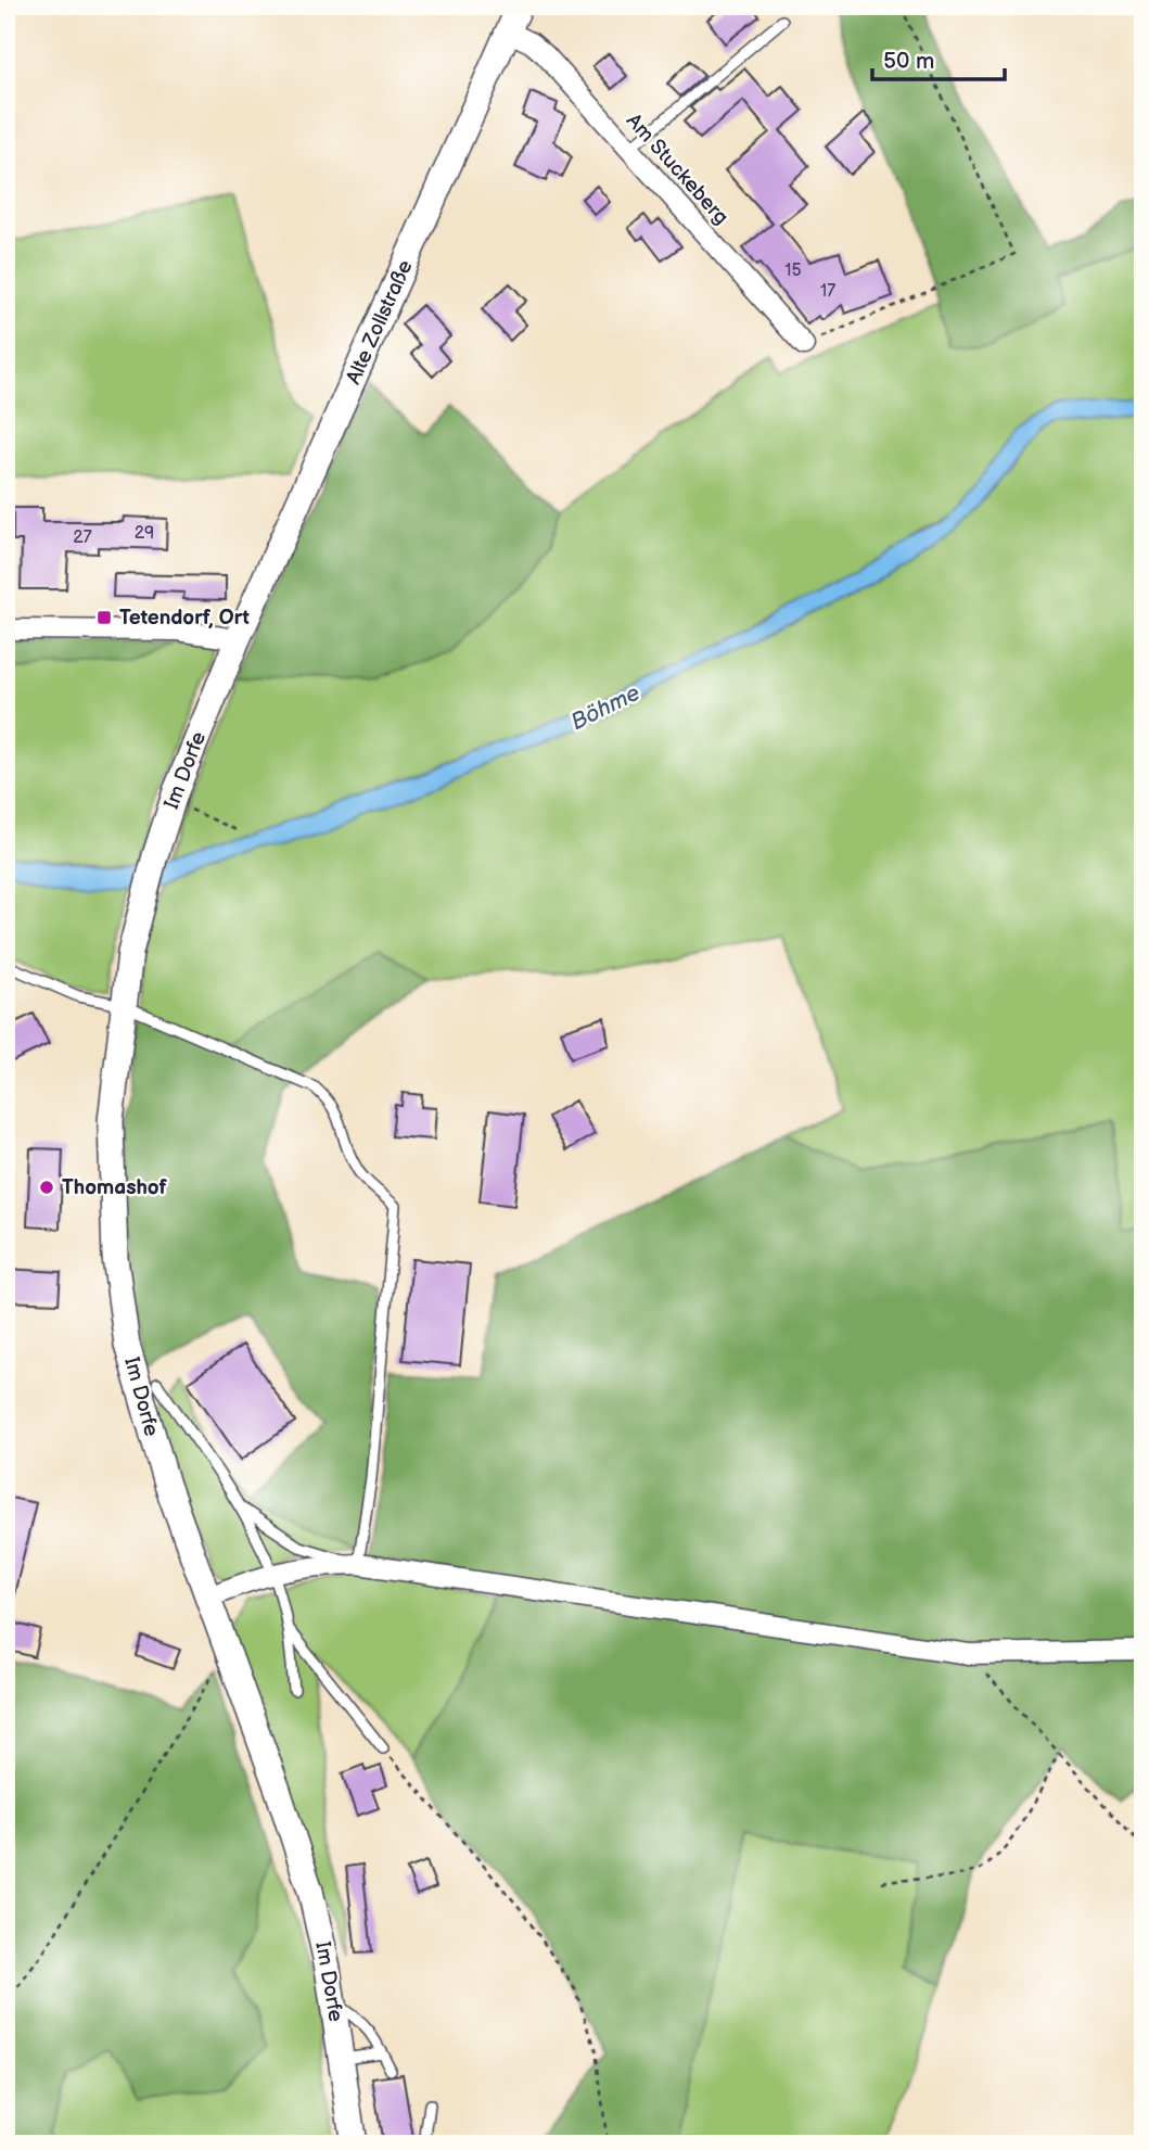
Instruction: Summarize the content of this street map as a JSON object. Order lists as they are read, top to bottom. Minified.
{"streets":{"street":["Am Stuckeberg","Alte Zollstraße","Im Dorfe"]},"crossings":[["Am Stuckeberg","Alte Zollstraße"],["Alte Zollstraße","Im Dorfe"]],"water":["Böhme"],"places":{"transit":["Tetendorf, Ort"],"other":["Thomashof"]},"house_numbers":["15","17","29","27"],"scale_bar":"50 m"}
